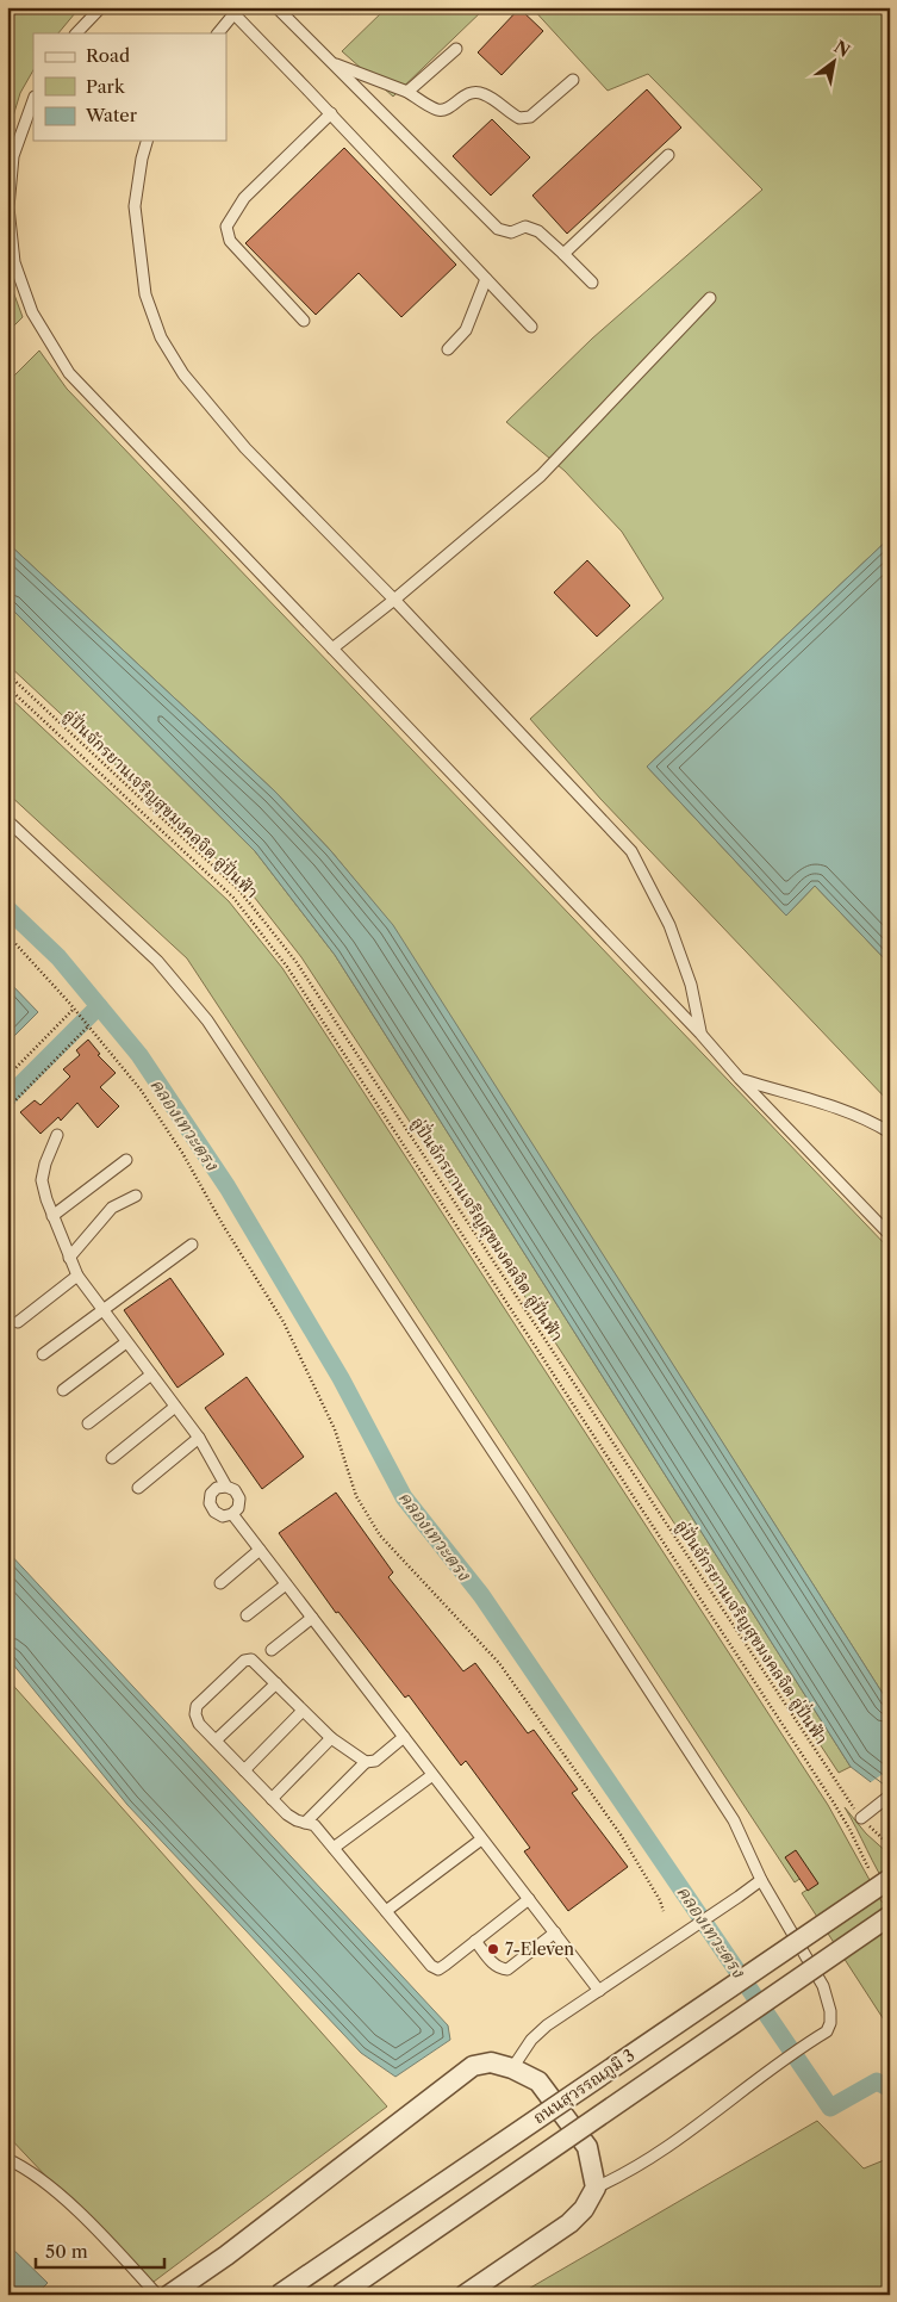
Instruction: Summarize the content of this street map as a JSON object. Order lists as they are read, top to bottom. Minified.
{"streets":{"street":["ถนนสุวรรณภูมิ 3"],"path":["ลู่ปั่นจักรยานเจริญสุขมงคลจิต ลู่ปั่นฟ้า"]},"water":["คลองเทวะตรง"],"places":["7-Eleven"],"legend":["Road","Park","Water"],"scale_bar":"50 m","north":"top right"}
